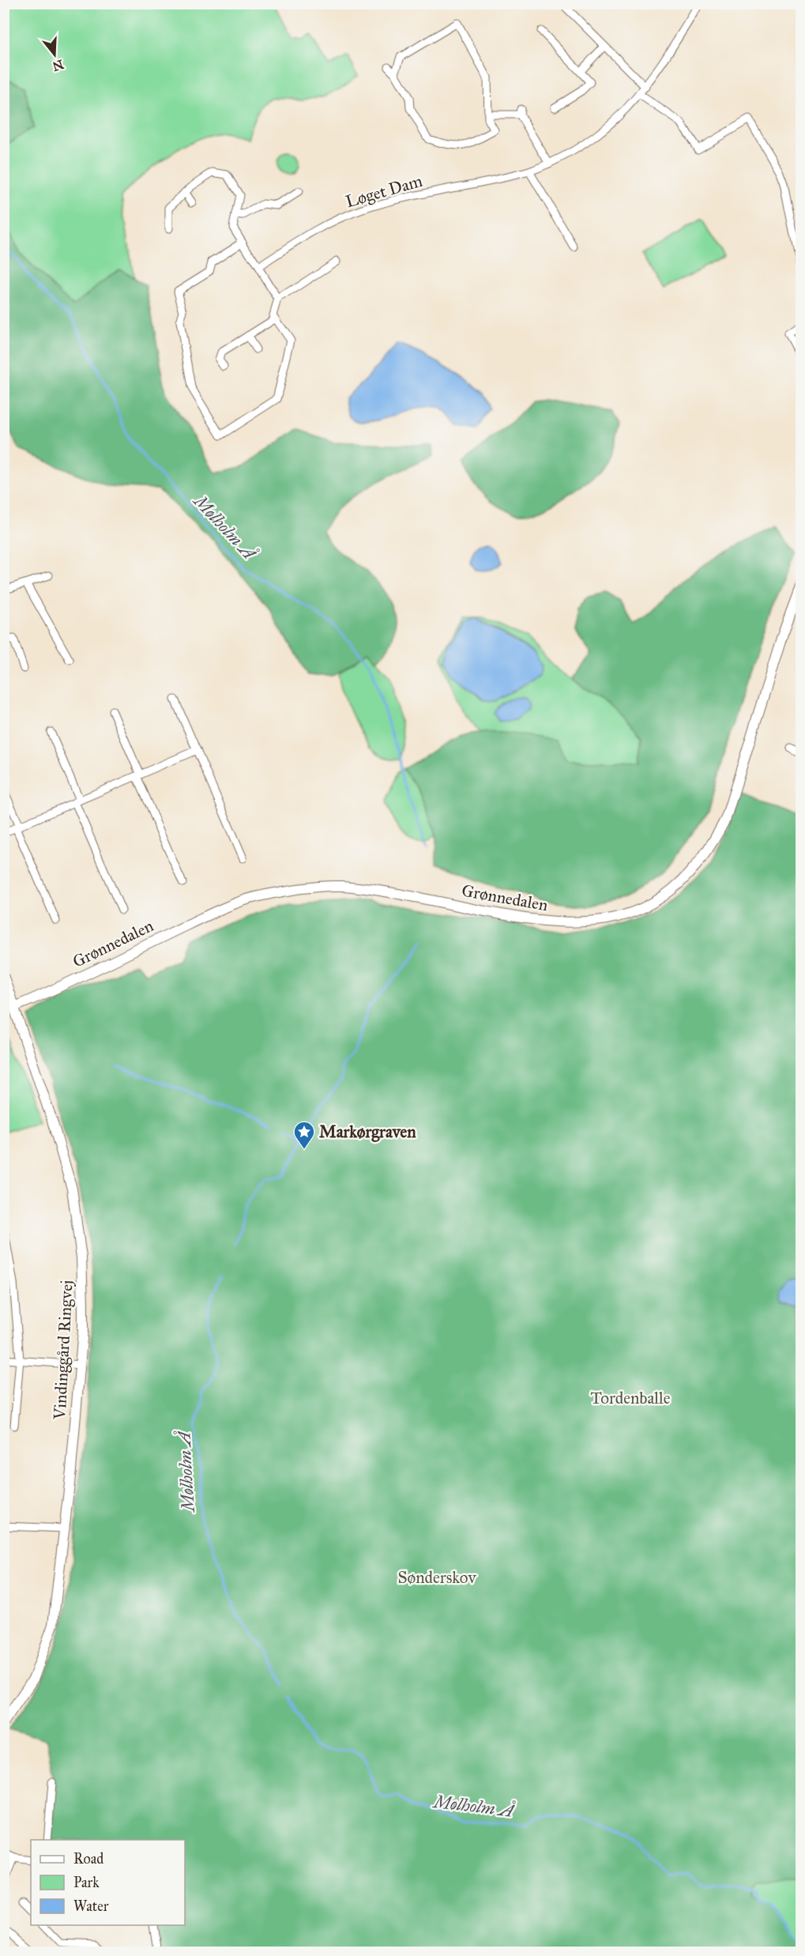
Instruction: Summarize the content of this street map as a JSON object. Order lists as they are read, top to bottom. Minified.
{"streets":{"street":["Løget Dam","Grønnedalen","Vindinggård Ringvej"]},"crossings":[["Grønnedalen","Vindinggård Ringvej"]],"water":["Mølholm Å"],"parks":["Tordenballe","Sønderskov"],"places":{"place":["Markørgraven"]},"legend":["Road","Park","Water"],"north":"bottom"}
